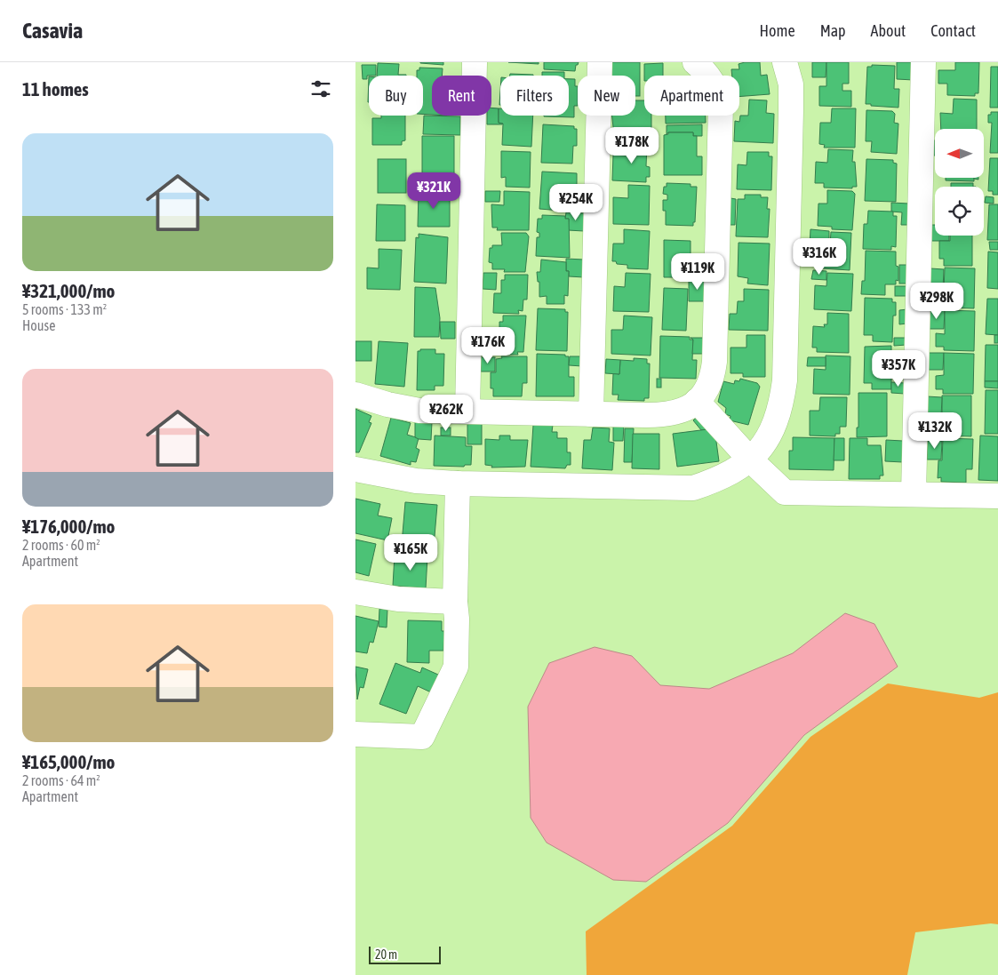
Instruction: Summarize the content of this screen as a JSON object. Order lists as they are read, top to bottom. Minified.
{"scale_bar":"20 m","north":"left","page":{"header":"Casavia","nav":["Home","Map","About","Contact"],"heading":"11 homes","chip":["Buy","Rent","Filters","New","Apartment"],"list":[{"name":"¥321,000/mo","note":"5 rooms · 133 m² · House"},{"name":"¥176,000/mo","note":"2 rooms · 60 m² · Apartment"},{"name":"¥165,000/mo","note":"2 rooms · 64 m² · Apartment"}],"price":["¥178K","¥321K","¥254K","¥316K","¥119K","¥298K","¥176K","¥357K","¥262K","¥132K","¥165K"],"scale":"20 m"}}
